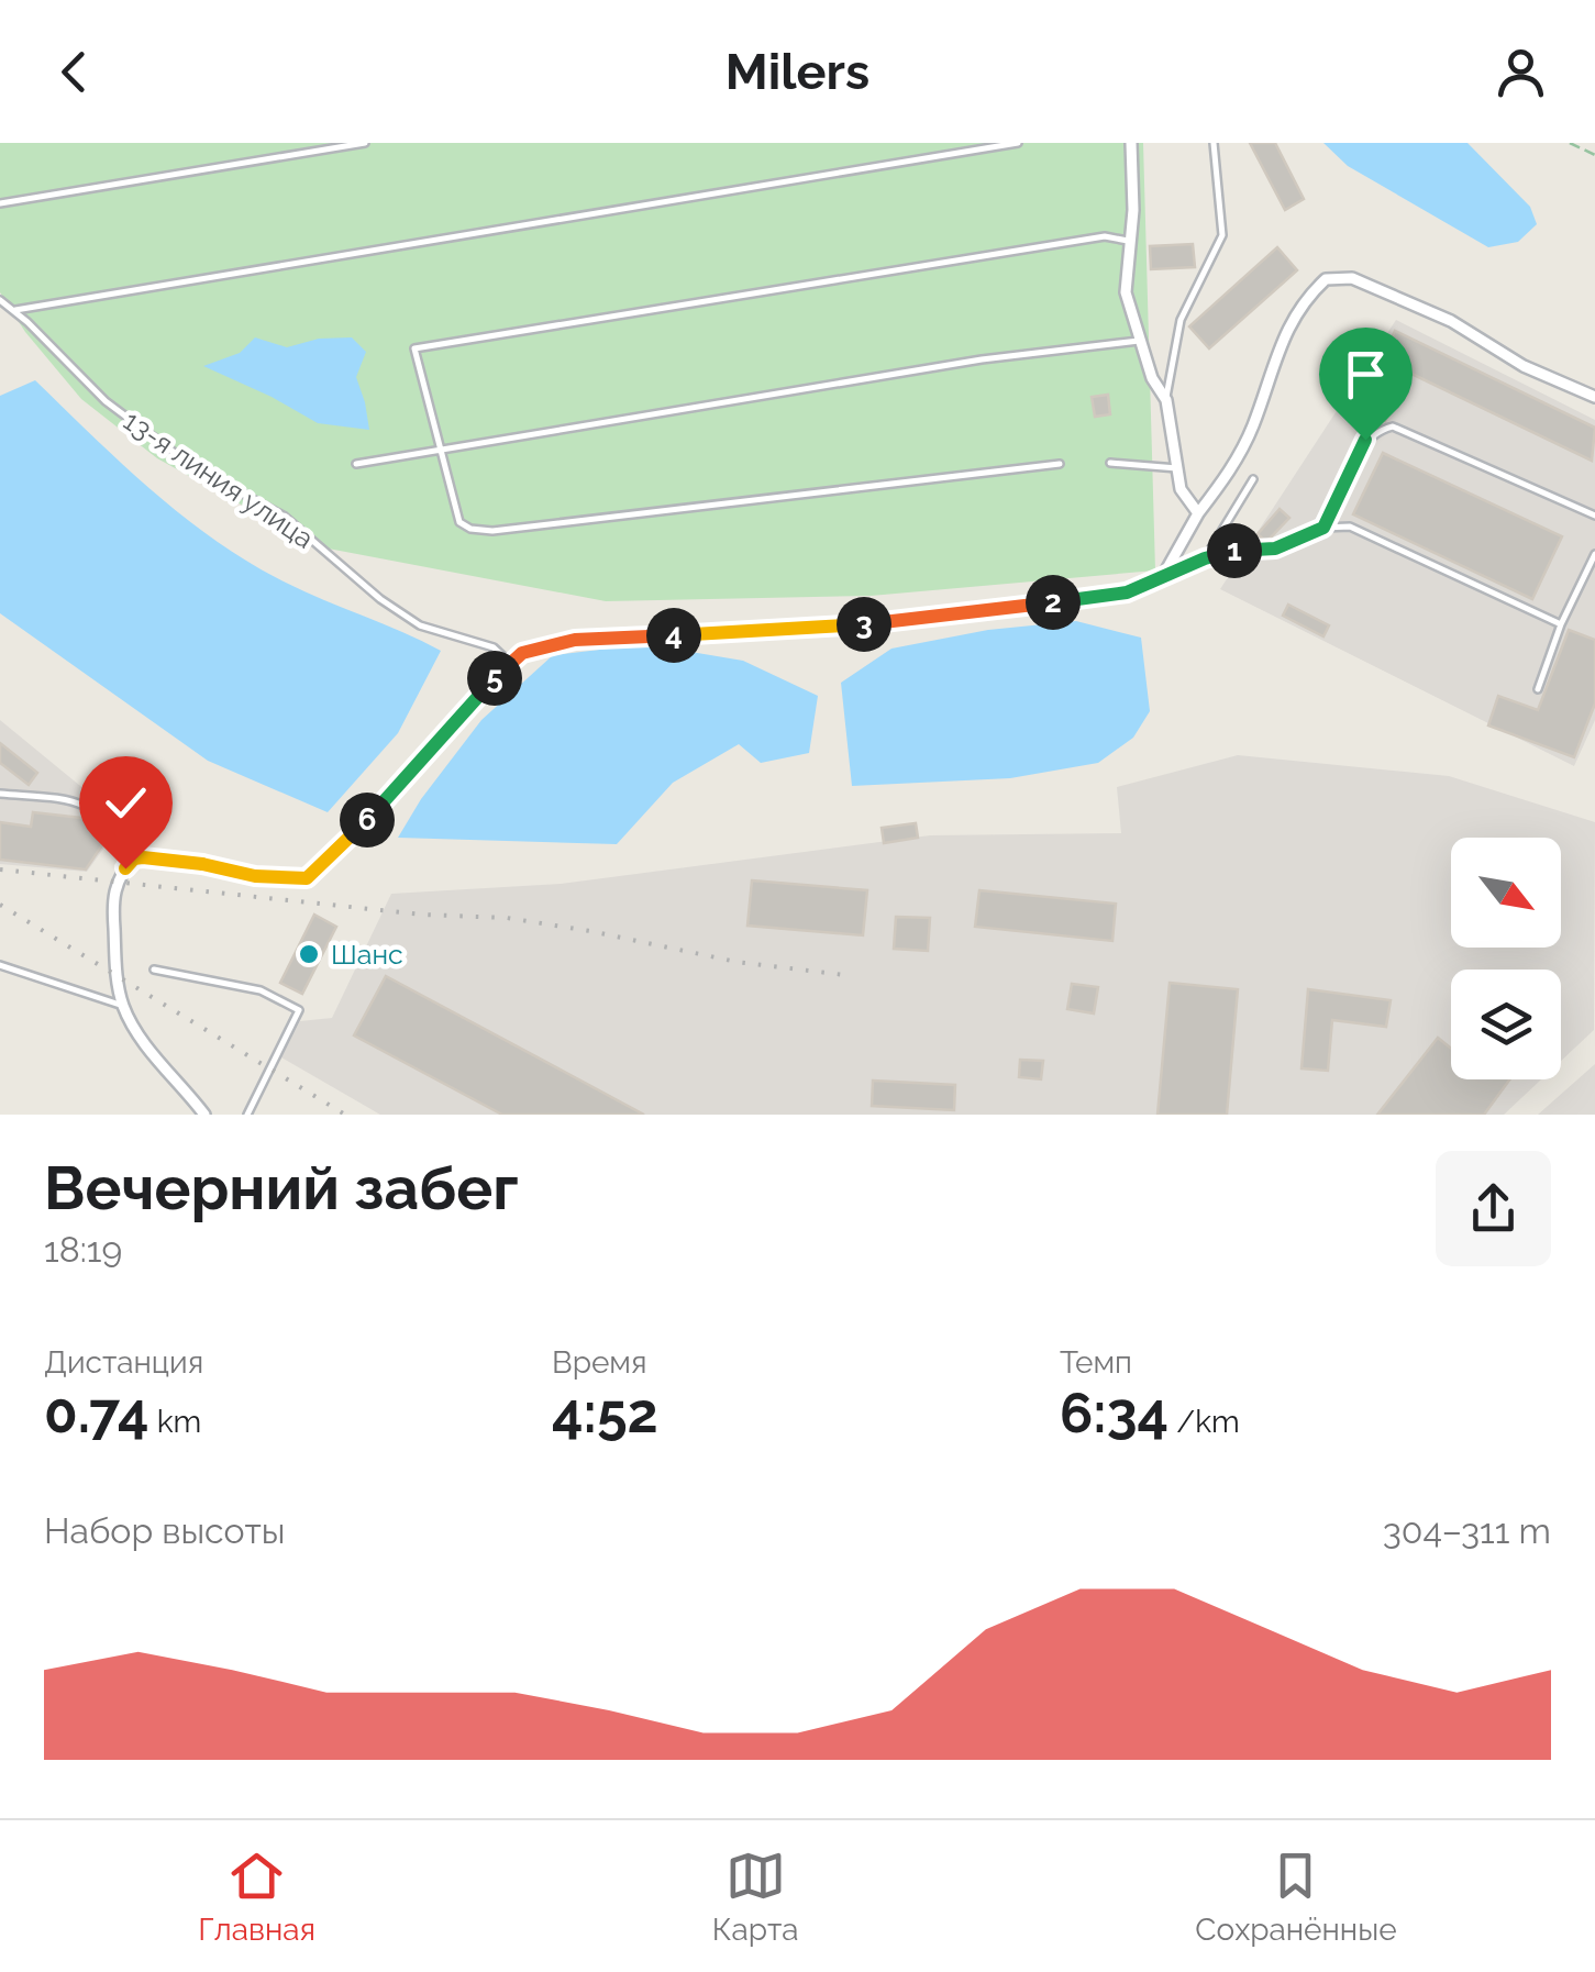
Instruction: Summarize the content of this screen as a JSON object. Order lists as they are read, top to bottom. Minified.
{"streets":{"lane":["13-я линия улица"]},"places":["Шанс"],"north":"bottom right","page":{"header":"Milers","pins":["1","2","3","4","5","6"],"heading":["Вечерний забег","18:19"],"stats":[["Дистанция","0.74 km"],["Время","4:52"],["Темп","6:34 /km"]],"chart":["Набор высоты","304–311 m"],"tabs":["Главная","Карта","Сохранённые"]}}
